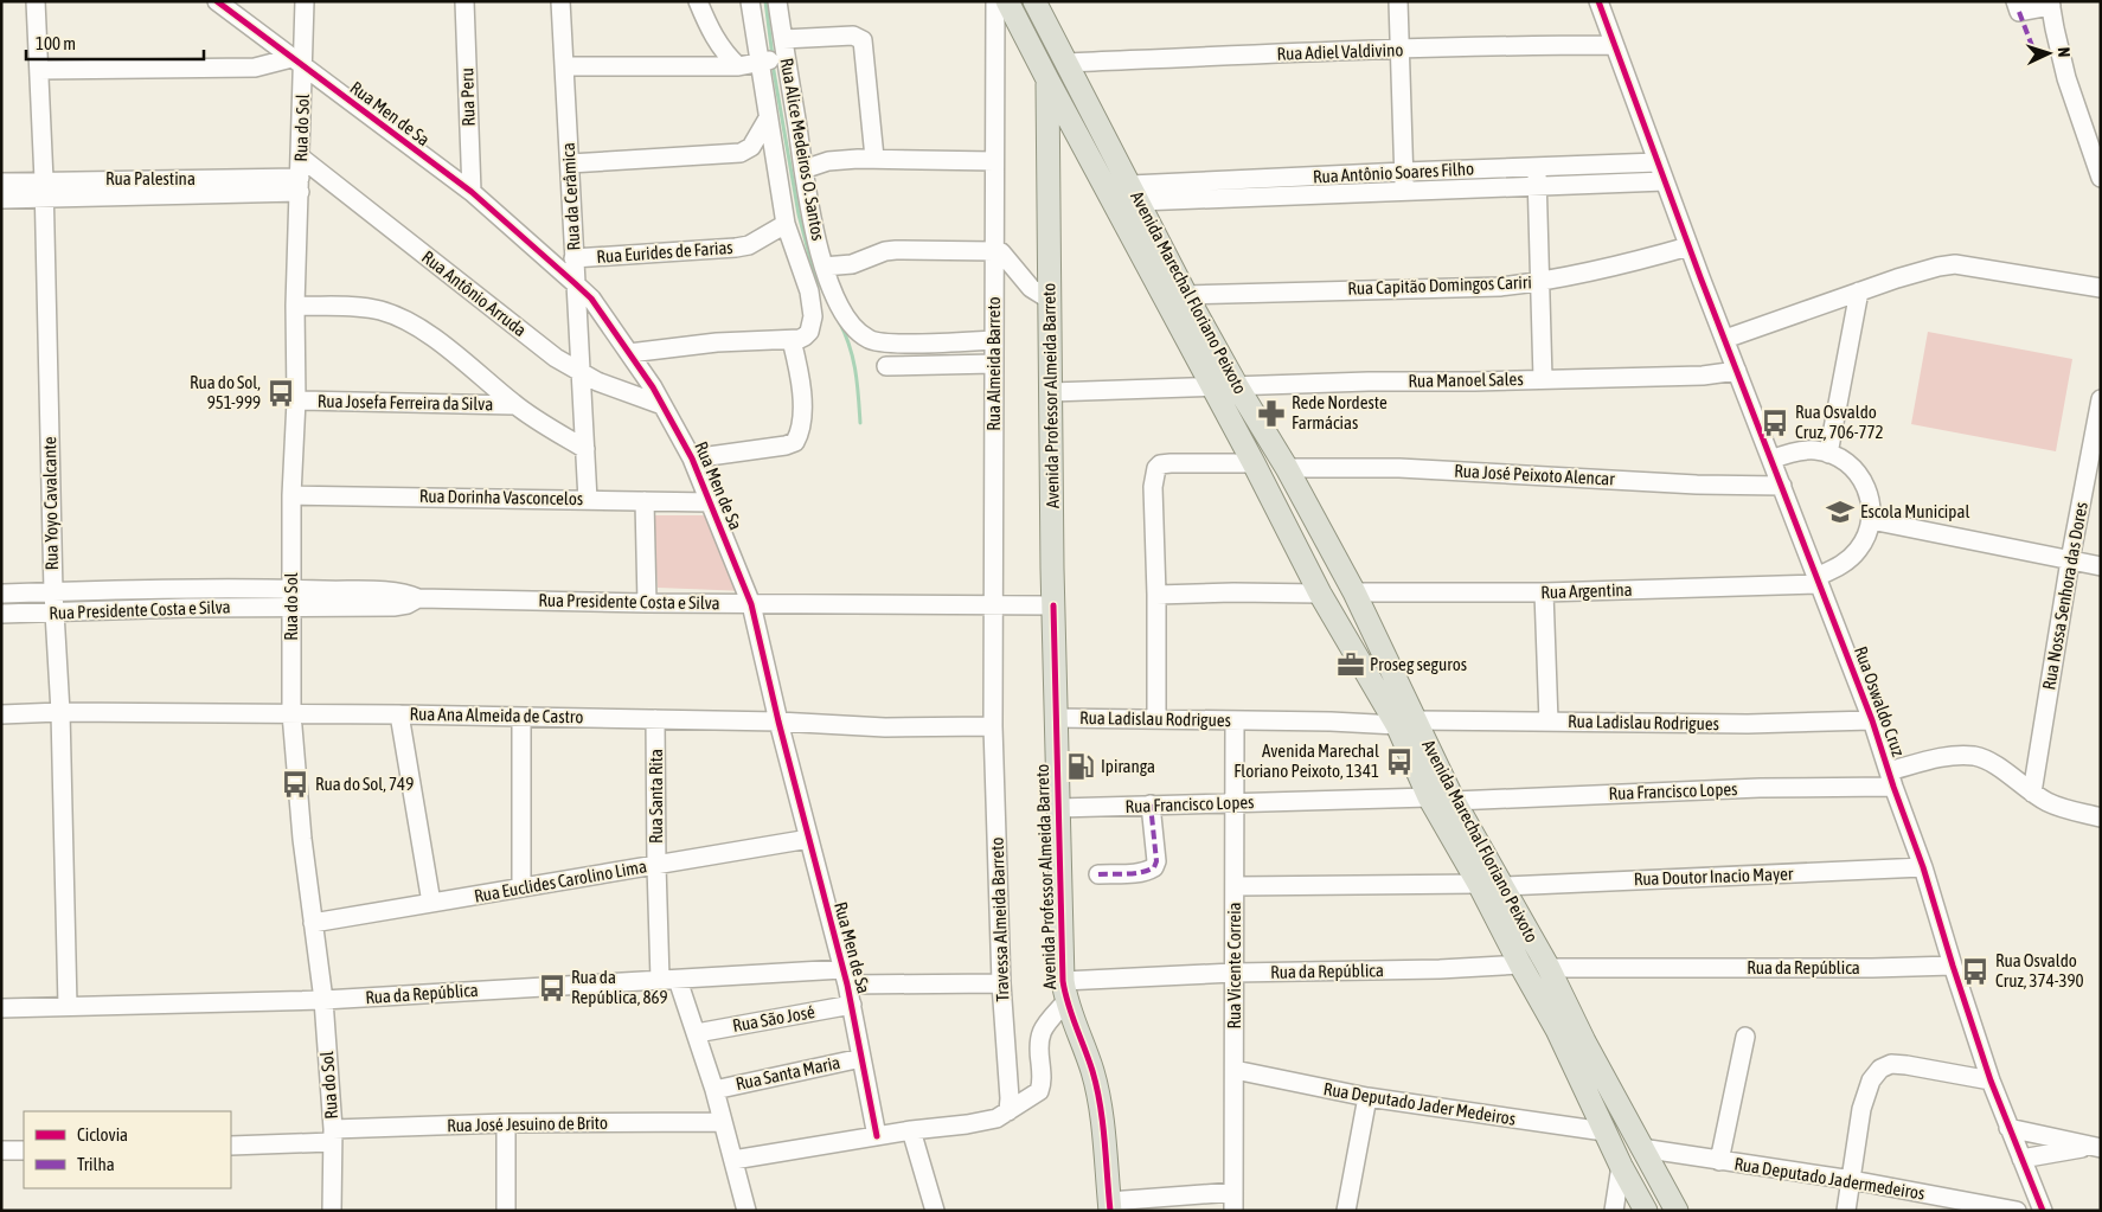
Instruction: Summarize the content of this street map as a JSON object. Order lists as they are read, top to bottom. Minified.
{"streets":{"main road":["Avenida Marechal Floriano Peixoto","Avenida Professor Almeida Barreto"],"street":["Rua Adiel Valdivino","Rua Peru","Rua Men de Sa","Rua do Sol","Rua Alice Medeiros O. Santos","Rua Antônio Soares Filho","Rua Palestina","Rua da Cerâmica","Rua Eurides de Farias","Rua Capitão Domingos Cariri","Rua Antônio Arruda","Rua Almeida Barreto","Rua Manoel Sales","Rua Josefa Ferreira da Silva","Rua José Peixoto Alencar","Rua Dorinha Vasconcelos","Rua Yoyo Cavalcante","Rua Argentina","Rua Nossa Senhora das Dores","Rua Presidente Costa e Silva","Rua Oswaldo Cruz","Rua Ana Almeida de Castro","Rua Ladislau Rodrigues","Rua Francisco Lopes","Rua Santa Rita","Rua Doutor Inacio Mayer","Rua Euclides Carolino Lima","Travessa Almeida Barreto","Rua Vicente Correia","Rua da República","Rua São José","Rua Santa Maria","Rua Deputado Jader Medeiros","Rua José Jesuino de Brito","Rua Deputado Jadermedeiros"]},"crossings":[["Rua Adiel Valdivino","Avenida Marechal Floriano Peixoto"],["Rua Adiel Valdivino","Rua Oswaldo Cruz"],["Rua Peru","Rua Men de Sa"],["Rua Men de Sa","Rua do Sol"],["Rua Men de Sa","Rua da Cerâmica"],["Rua Men de Sa","Rua Antônio Arruda"],["Rua Men de Sa","Rua Dorinha Vasconcelos"],["Rua Men de Sa","Rua Presidente Costa e Silva"],["Rua Men de Sa","Rua Ana Almeida de Castro"],["Rua Men de Sa","Rua Euclides Carolino Lima"],["Rua Men de Sa","Rua da República"],["Rua Men de Sa","Rua São José"],["Rua Men de Sa","Rua Santa Maria"],["Rua do Sol","Rua Palestina"],["Rua do Sol","Rua Antônio Arruda"],["Rua do Sol","Rua Josefa Ferreira da Silva"],["Rua do Sol","Rua Dorinha Vasconcelos"],["Rua do Sol","Rua Presidente Costa e Silva"],["Rua do Sol","Rua Ana Almeida de Castro"],["Rua do Sol","Rua Euclides Carolino Lima"],["Rua do Sol","Rua da República"],["Rua do Sol","Rua José Jesuino de Brito"],["Rua Alice Medeiros O. Santos","Rua Eurides de Farias"],["Rua Alice Medeiros O. Santos","Rua Almeida Barreto"],["Rua Antônio Soares Filho","Avenida Marechal Floriano Peixoto"],["Rua Antônio Soares Filho","Rua Oswaldo Cruz"],["Rua Palestina","Rua Yoyo Cavalcante"],["Rua da Cerâmica","Rua Eurides de Farias"],["Rua da Cerâmica","Rua Antônio Arruda"],["Rua da Cerâmica","Rua Dorinha Vasconcelos"],["Rua Capitão Domingos Cariri","Avenida Marechal Floriano Peixoto"],["Rua Capitão Domingos Cariri","Rua Oswaldo Cruz"],["Avenida Marechal Floriano Peixoto","Rua Manoel Sales"],["Avenida Marechal Floriano Peixoto","Avenida Professor Almeida Barreto"],["Avenida Marechal Floriano Peixoto","Rua José Peixoto Alencar"],["Avenida Marechal Floriano Peixoto","Rua Argentina"],["Avenida Marechal Floriano Peixoto","Rua Ladislau Rodrigues"],["Avenida Marechal Floriano Peixoto","Rua Francisco Lopes"],["Avenida Marechal Floriano Peixoto","Rua Doutor Inacio Mayer"],["Avenida Marechal Floriano Peixoto","Rua da República"],["Avenida Marechal Floriano Peixoto","Rua Deputado Jader Medeiros"],["Avenida Marechal Floriano Peixoto","Rua Deputado Jadermedeiros"],["Rua Almeida Barreto","Rua Presidente Costa e Silva"],["Rua Almeida Barreto","Rua Ana Almeida de Castro"],["Rua Almeida Barreto","Travessa Almeida Barreto"],["Rua Manoel Sales","Avenida Professor Almeida Barreto"],["Rua Manoel Sales","Rua Oswaldo Cruz"],["Avenida Professor Almeida Barreto","Rua Presidente Costa e Silva"],["Avenida Professor Almeida Barreto","Rua Ladislau Rodrigues"],["Avenida Professor Almeida Barreto","Rua Francisco Lopes"],["Avenida Professor Almeida Barreto","Rua da República"],["Rua José Peixoto Alencar","Rua Oswaldo Cruz"],["Rua Yoyo Cavalcante","Rua Presidente Costa e Silva"],["Rua Yoyo Cavalcante","Rua Ana Almeida de Castro"],["Rua Yoyo Cavalcante","Rua da República"],["Rua Argentina","Rua Oswaldo Cruz"],["Rua Nossa Senhora das Dores","Rua Francisco Lopes"],["Rua Oswaldo Cruz","Rua Ladislau Rodrigues"],["Rua Oswaldo Cruz","Rua Francisco Lopes"],["Rua Oswaldo Cruz","Rua Doutor Inacio Mayer"],["Rua Oswaldo Cruz","Rua da República"],["Rua Ana Almeida de Castro","Rua Santa Rita"],["Rua Ana Almeida de Castro","Travessa Almeida Barreto"],["Rua Ladislau Rodrigues","Rua Vicente Correia"],["Rua Francisco Lopes","Rua Vicente Correia"],["Rua Santa Rita","Rua Euclides Carolino Lima"],["Rua Santa Rita","Rua da República"],["Rua Santa Rita","Rua São José"],["Rua Santa Rita","Rua Santa Maria"],["Rua Santa Rita","Rua José Jesuino de Brito"],["Travessa Almeida Barreto","Rua da República"],["Rua Vicente Correia","Rua da República"],["Rua Vicente Correia","Rua Deputado Jader Medeiros"]],"places":{"bus stop":["Rua do Sol, 951-999","Rua Osvaldo Cruz, 706-772","Avenida Marechal Floriano Peixoto, 1341","Rua do Sol, 749","Rua Osvaldo Cruz, 374-390","Rua da República, 869"],"pharmacy":["Rede Nordeste Farmácias"],"school or university":["Escola Municipal"],"office":["Proseg seguros"],"fuel station":["Ipiranga"]},"legend":["Ciclovia","Trilha"],"scale_bar":"100 m","north":"right"}
